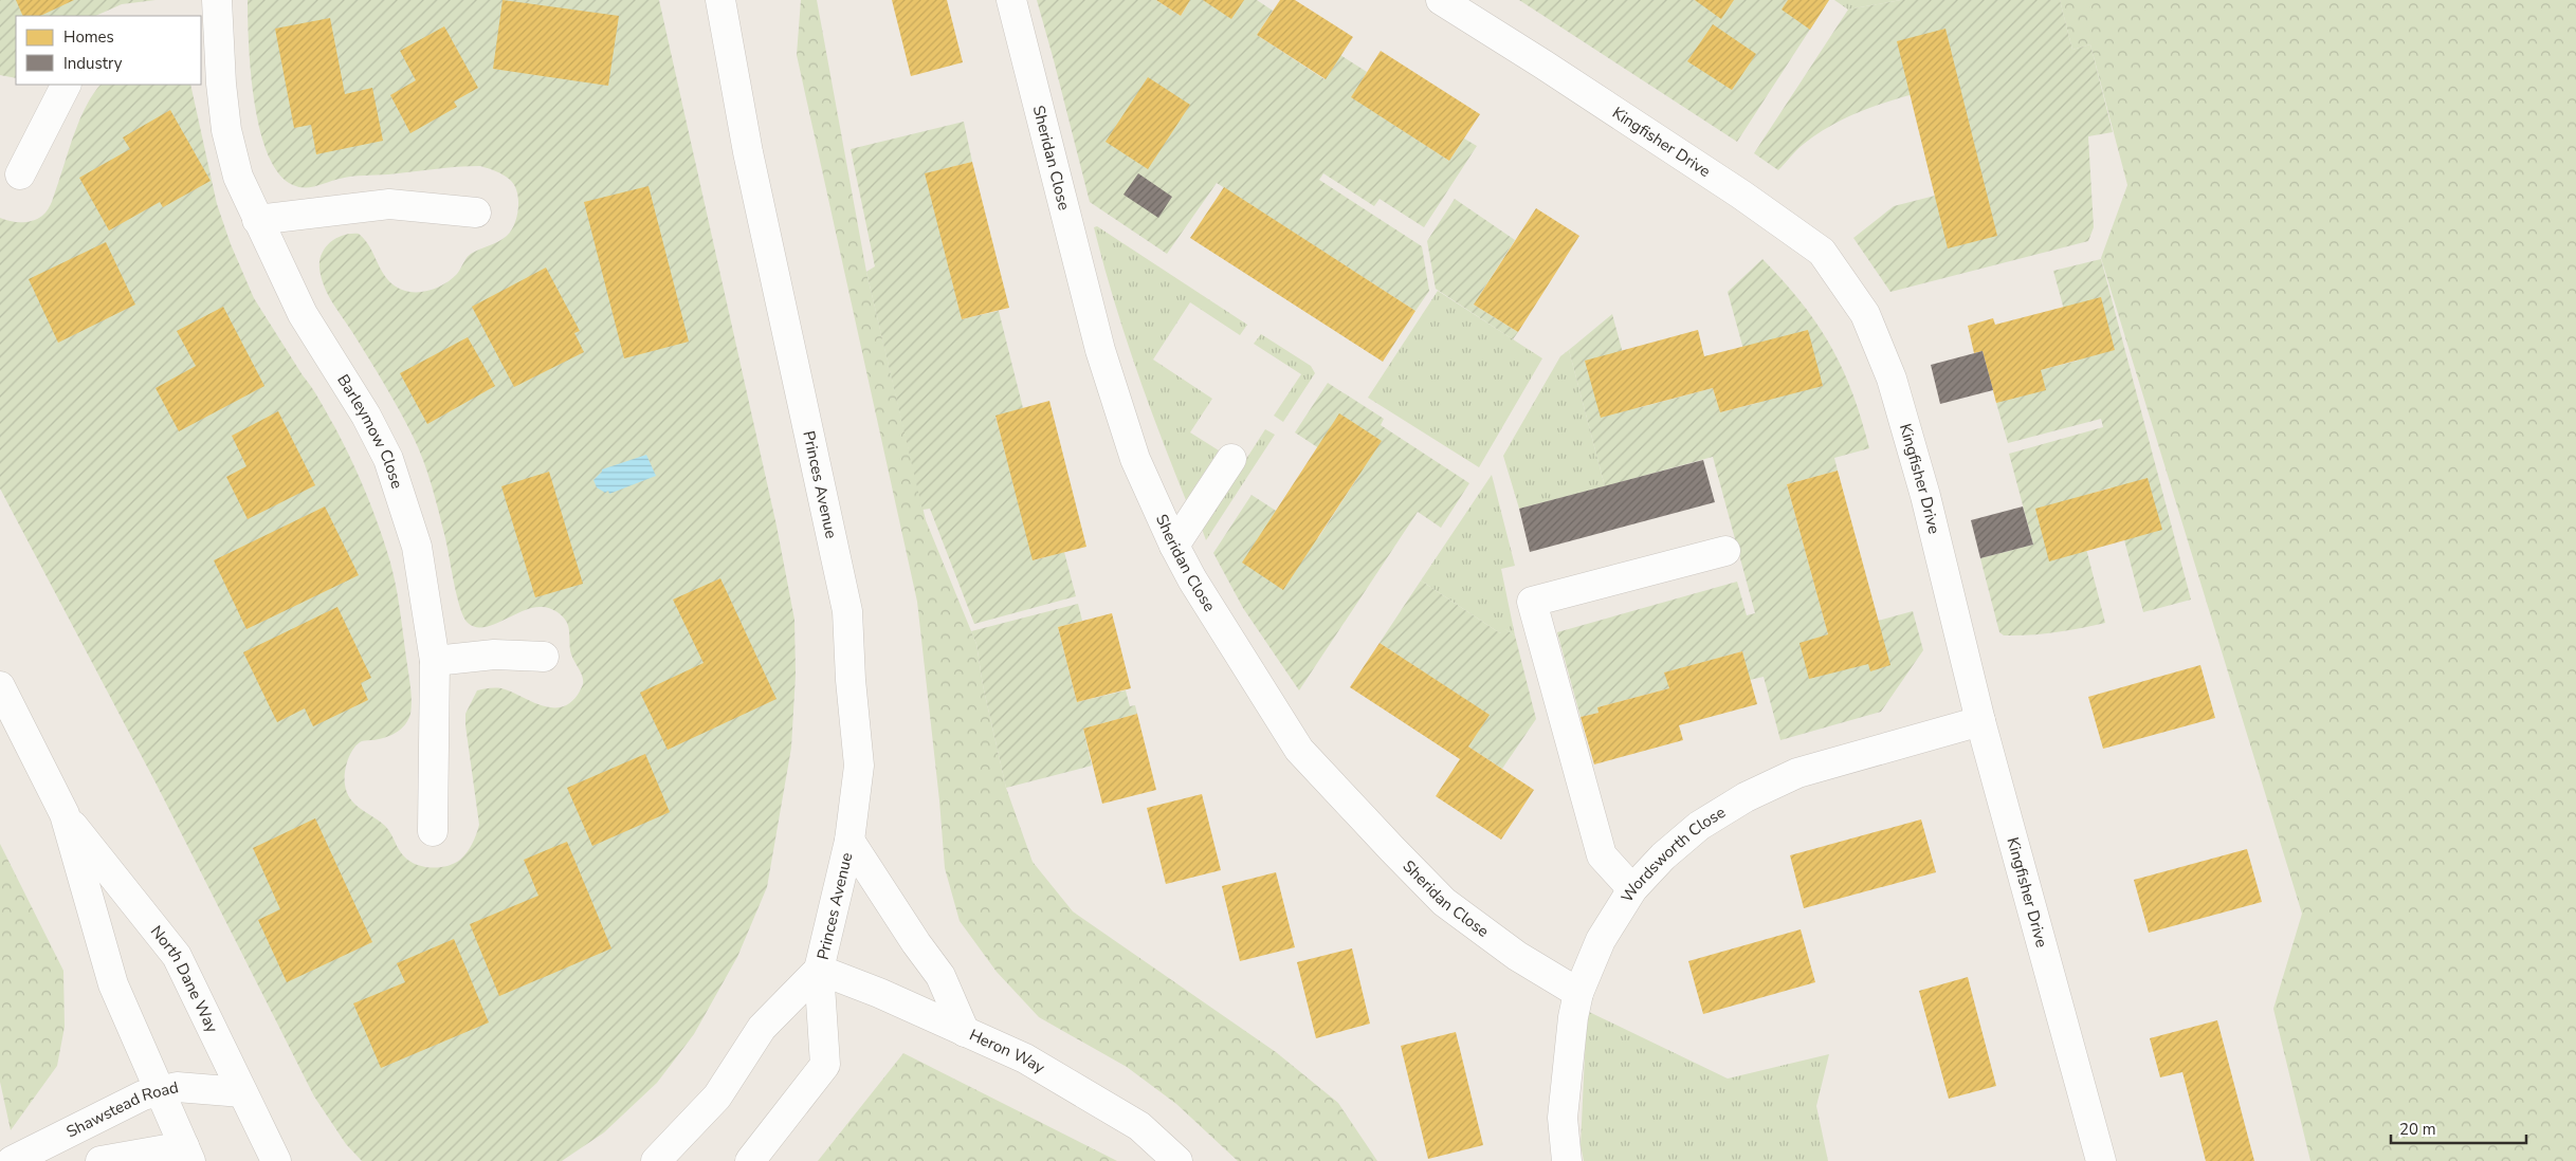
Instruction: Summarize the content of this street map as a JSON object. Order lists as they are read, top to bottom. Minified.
{"streets":{"street":["Kingfisher Drive","Sheridan Close","Barleymow Close","Princes Avenue","Wordsworth Close","North Dane Way","Heron Way","Shawstead Road"]},"crossings":[["Kingfisher Drive","Wordsworth Close"],["Sheridan Close","Wordsworth Close"],["Princes Avenue","Heron Way"],["North Dane Way","Shawstead Road"]],"legend":["Homes","Industry"],"scale_bar":"20 m"}
